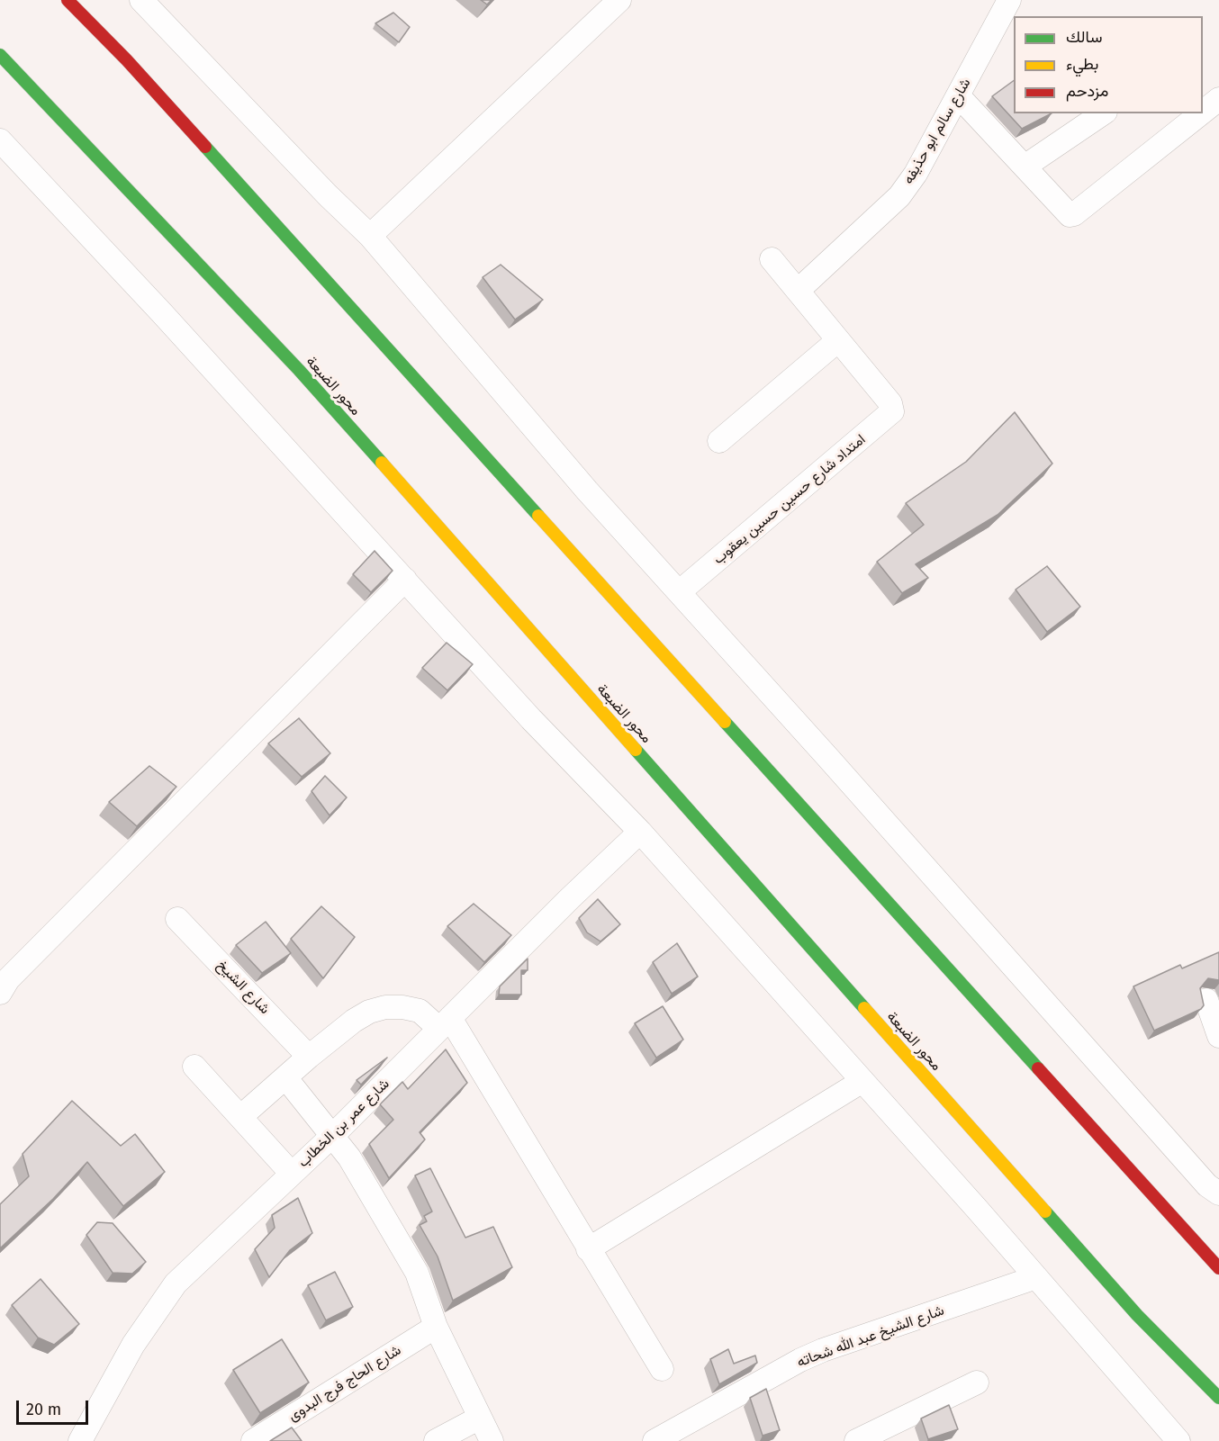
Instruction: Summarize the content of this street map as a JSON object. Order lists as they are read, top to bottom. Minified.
{"streets":{"highway":["محور الضبعة"],"street":["شارع سالم ابو حذيفه","امتداد شارع حسين حسين يعقوب","شارع الشيخ","شارع عمر بن الخطاب","شارع الشيخ عبد الله شحاته","شارع الحاج فرج البدوى"]},"legend":["سالك","بطيء","مزدحم"],"scale_bar":"20 m"}
